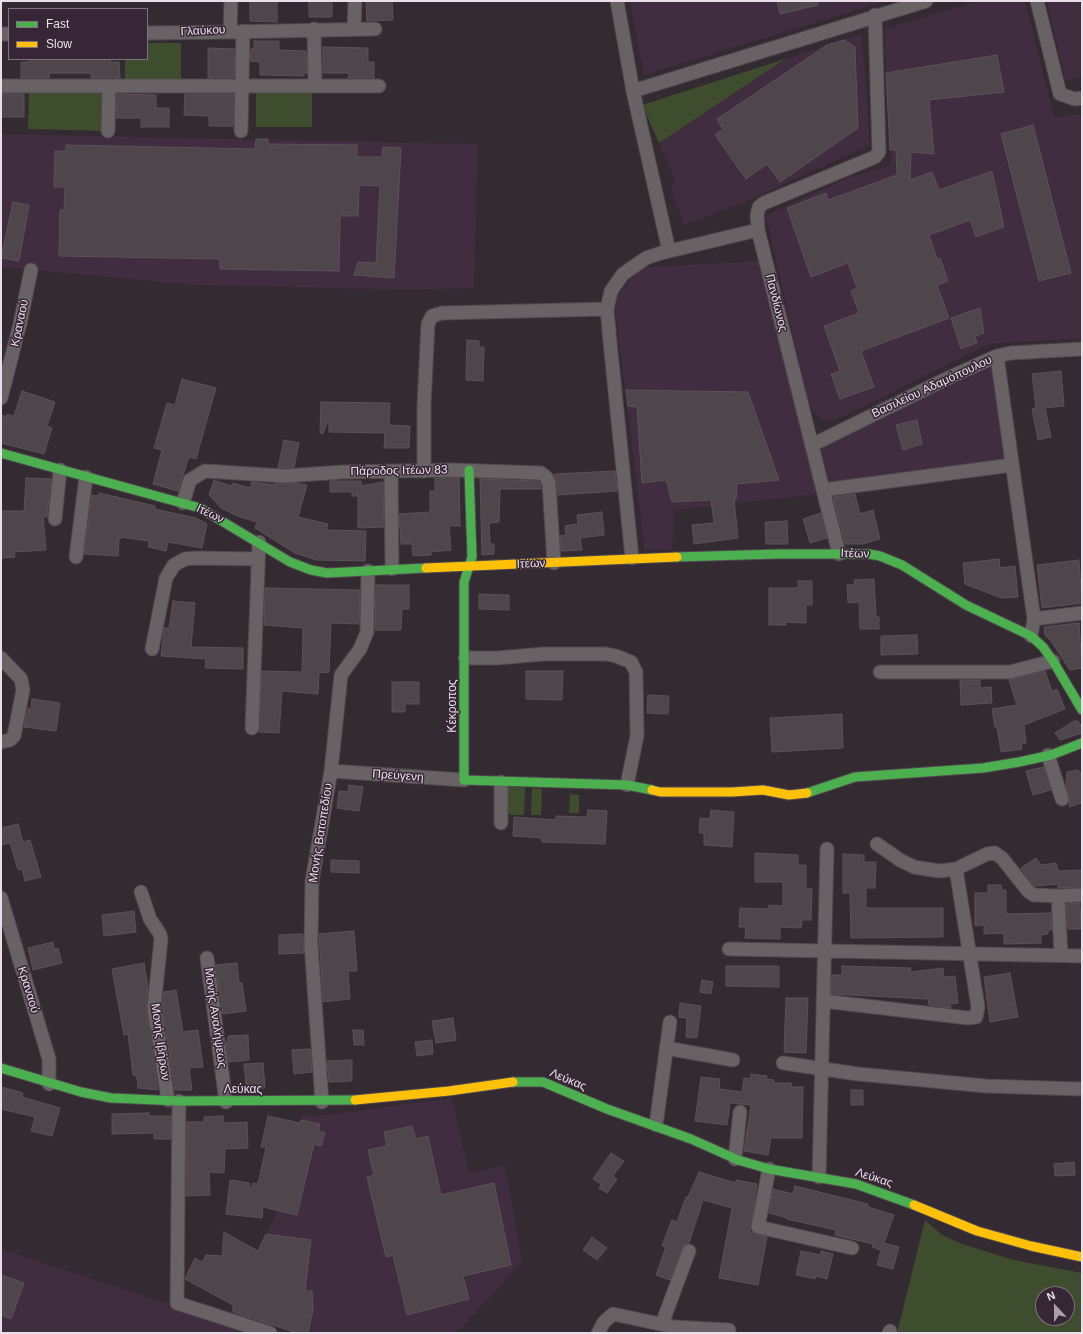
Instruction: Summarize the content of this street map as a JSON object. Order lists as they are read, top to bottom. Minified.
{"streets":{"street":["Γλαύκου","Πανδίωνος","Κραναού","Βασιλείου Αδαμόπουλου","Πάροδος Ιτέων 83","Ιτέων","Κέκροπος","Πρεύγενη","Μονής Βατοπεδίου","Μονής Αναλήψεως","Μονής Ιβήρων","Λεύκας"]},"crossings":[["Πανδίωνος","Βασιλείου Αδαμόπουλου"],["Πανδίωνος","Ιτέων"],["Κραναού","Λεύκας"],["Πάροδος Ιτέων 83","Ιτέων"],["Πάροδος Ιτέων 83","Κέκροπος"],["Ιτέων","Κέκροπος"],["Ιτέων","Μονής Βατοπεδίου"],["Κέκροπος","Πρεύγενη"],["Πρεύγενη","Μονής Βατοπεδίου"],["Μονής Βατοπεδίου","Λεύκας"],["Μονής Αναλήψεως","Λεύκας"],["Μονής Ιβήρων","Λεύκας"]],"legend":["Fast","Slow"],"north":"top"}
